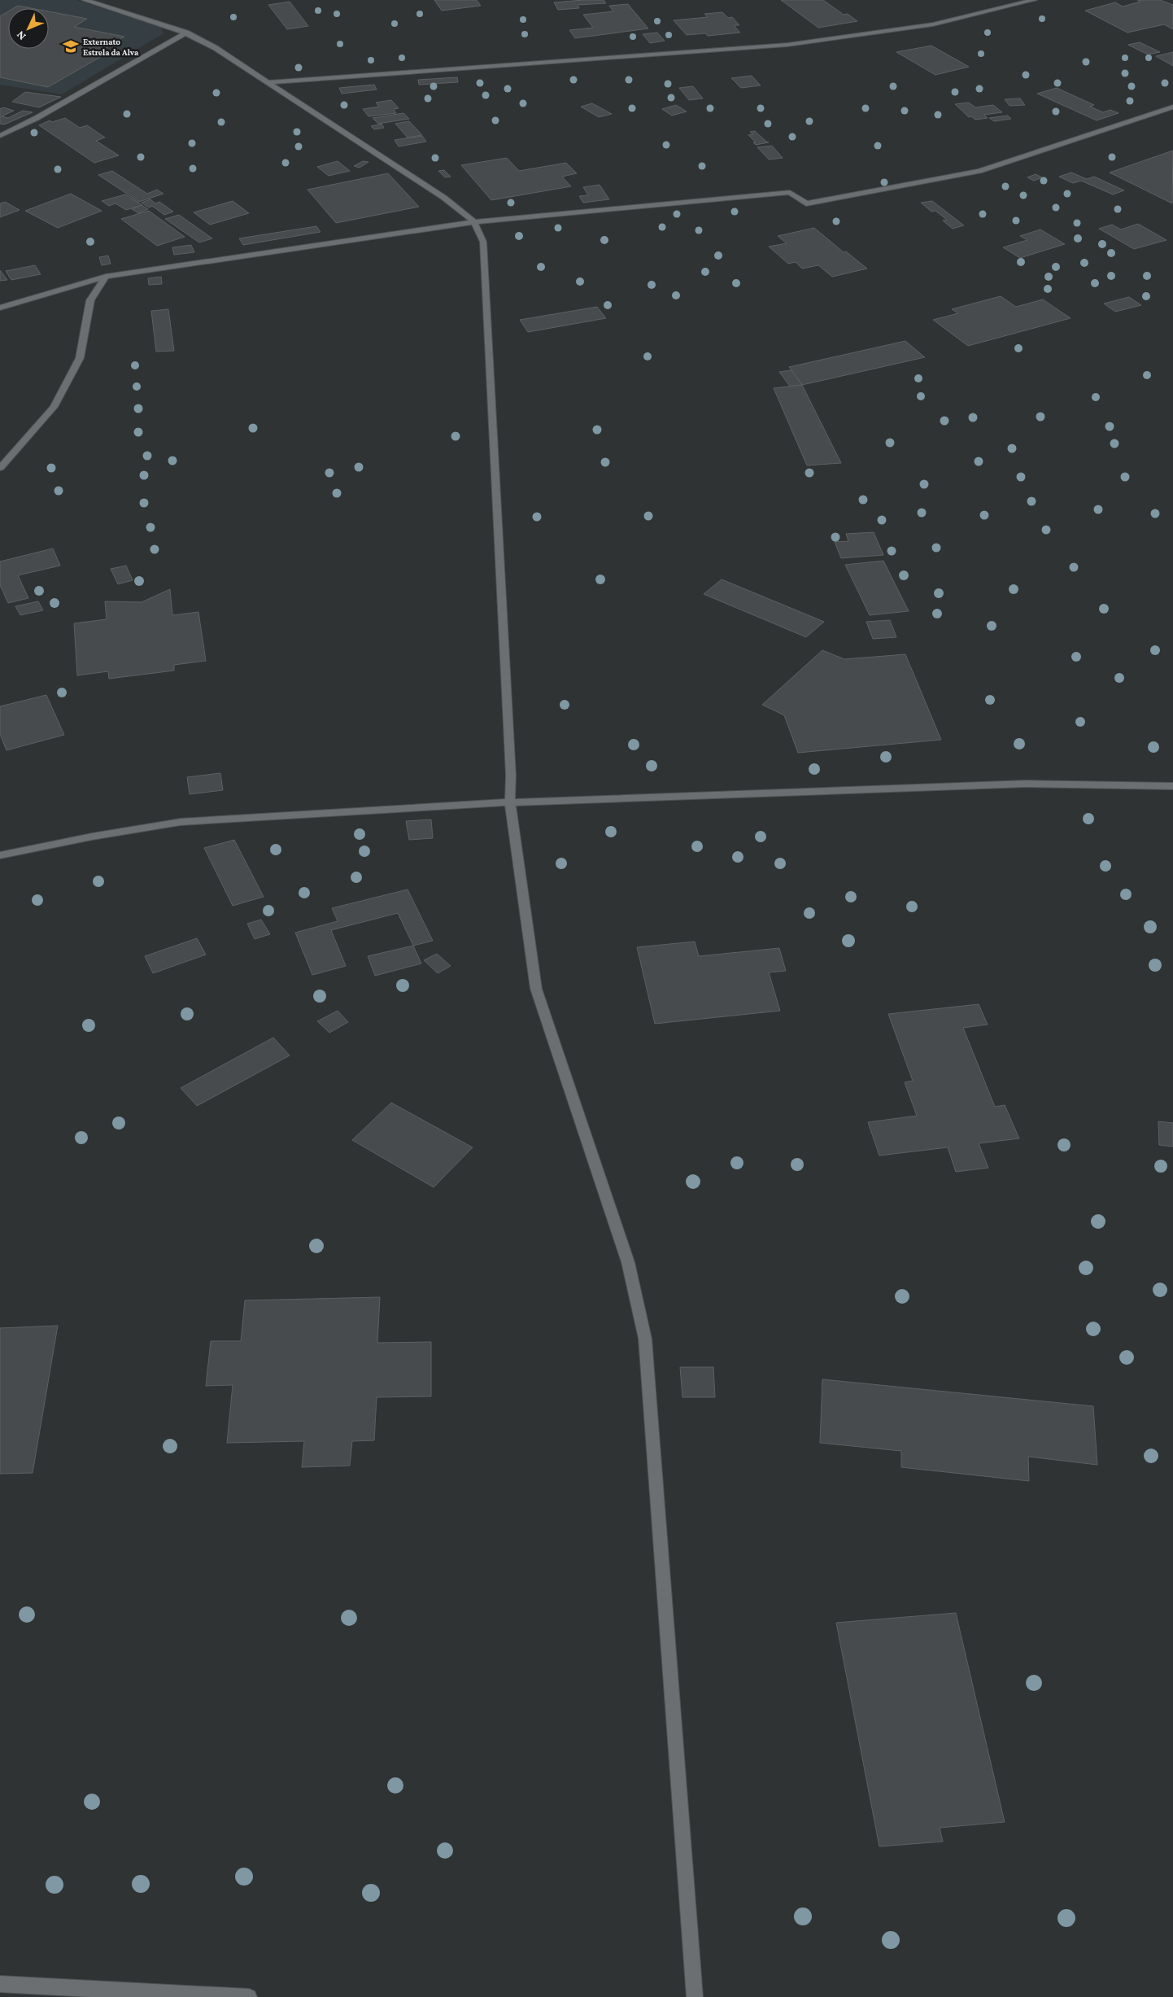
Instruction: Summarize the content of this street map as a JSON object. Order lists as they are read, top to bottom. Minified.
{"places":{"school or university":["Externato Estrela da Alva"]},"north":"bottom left"}
